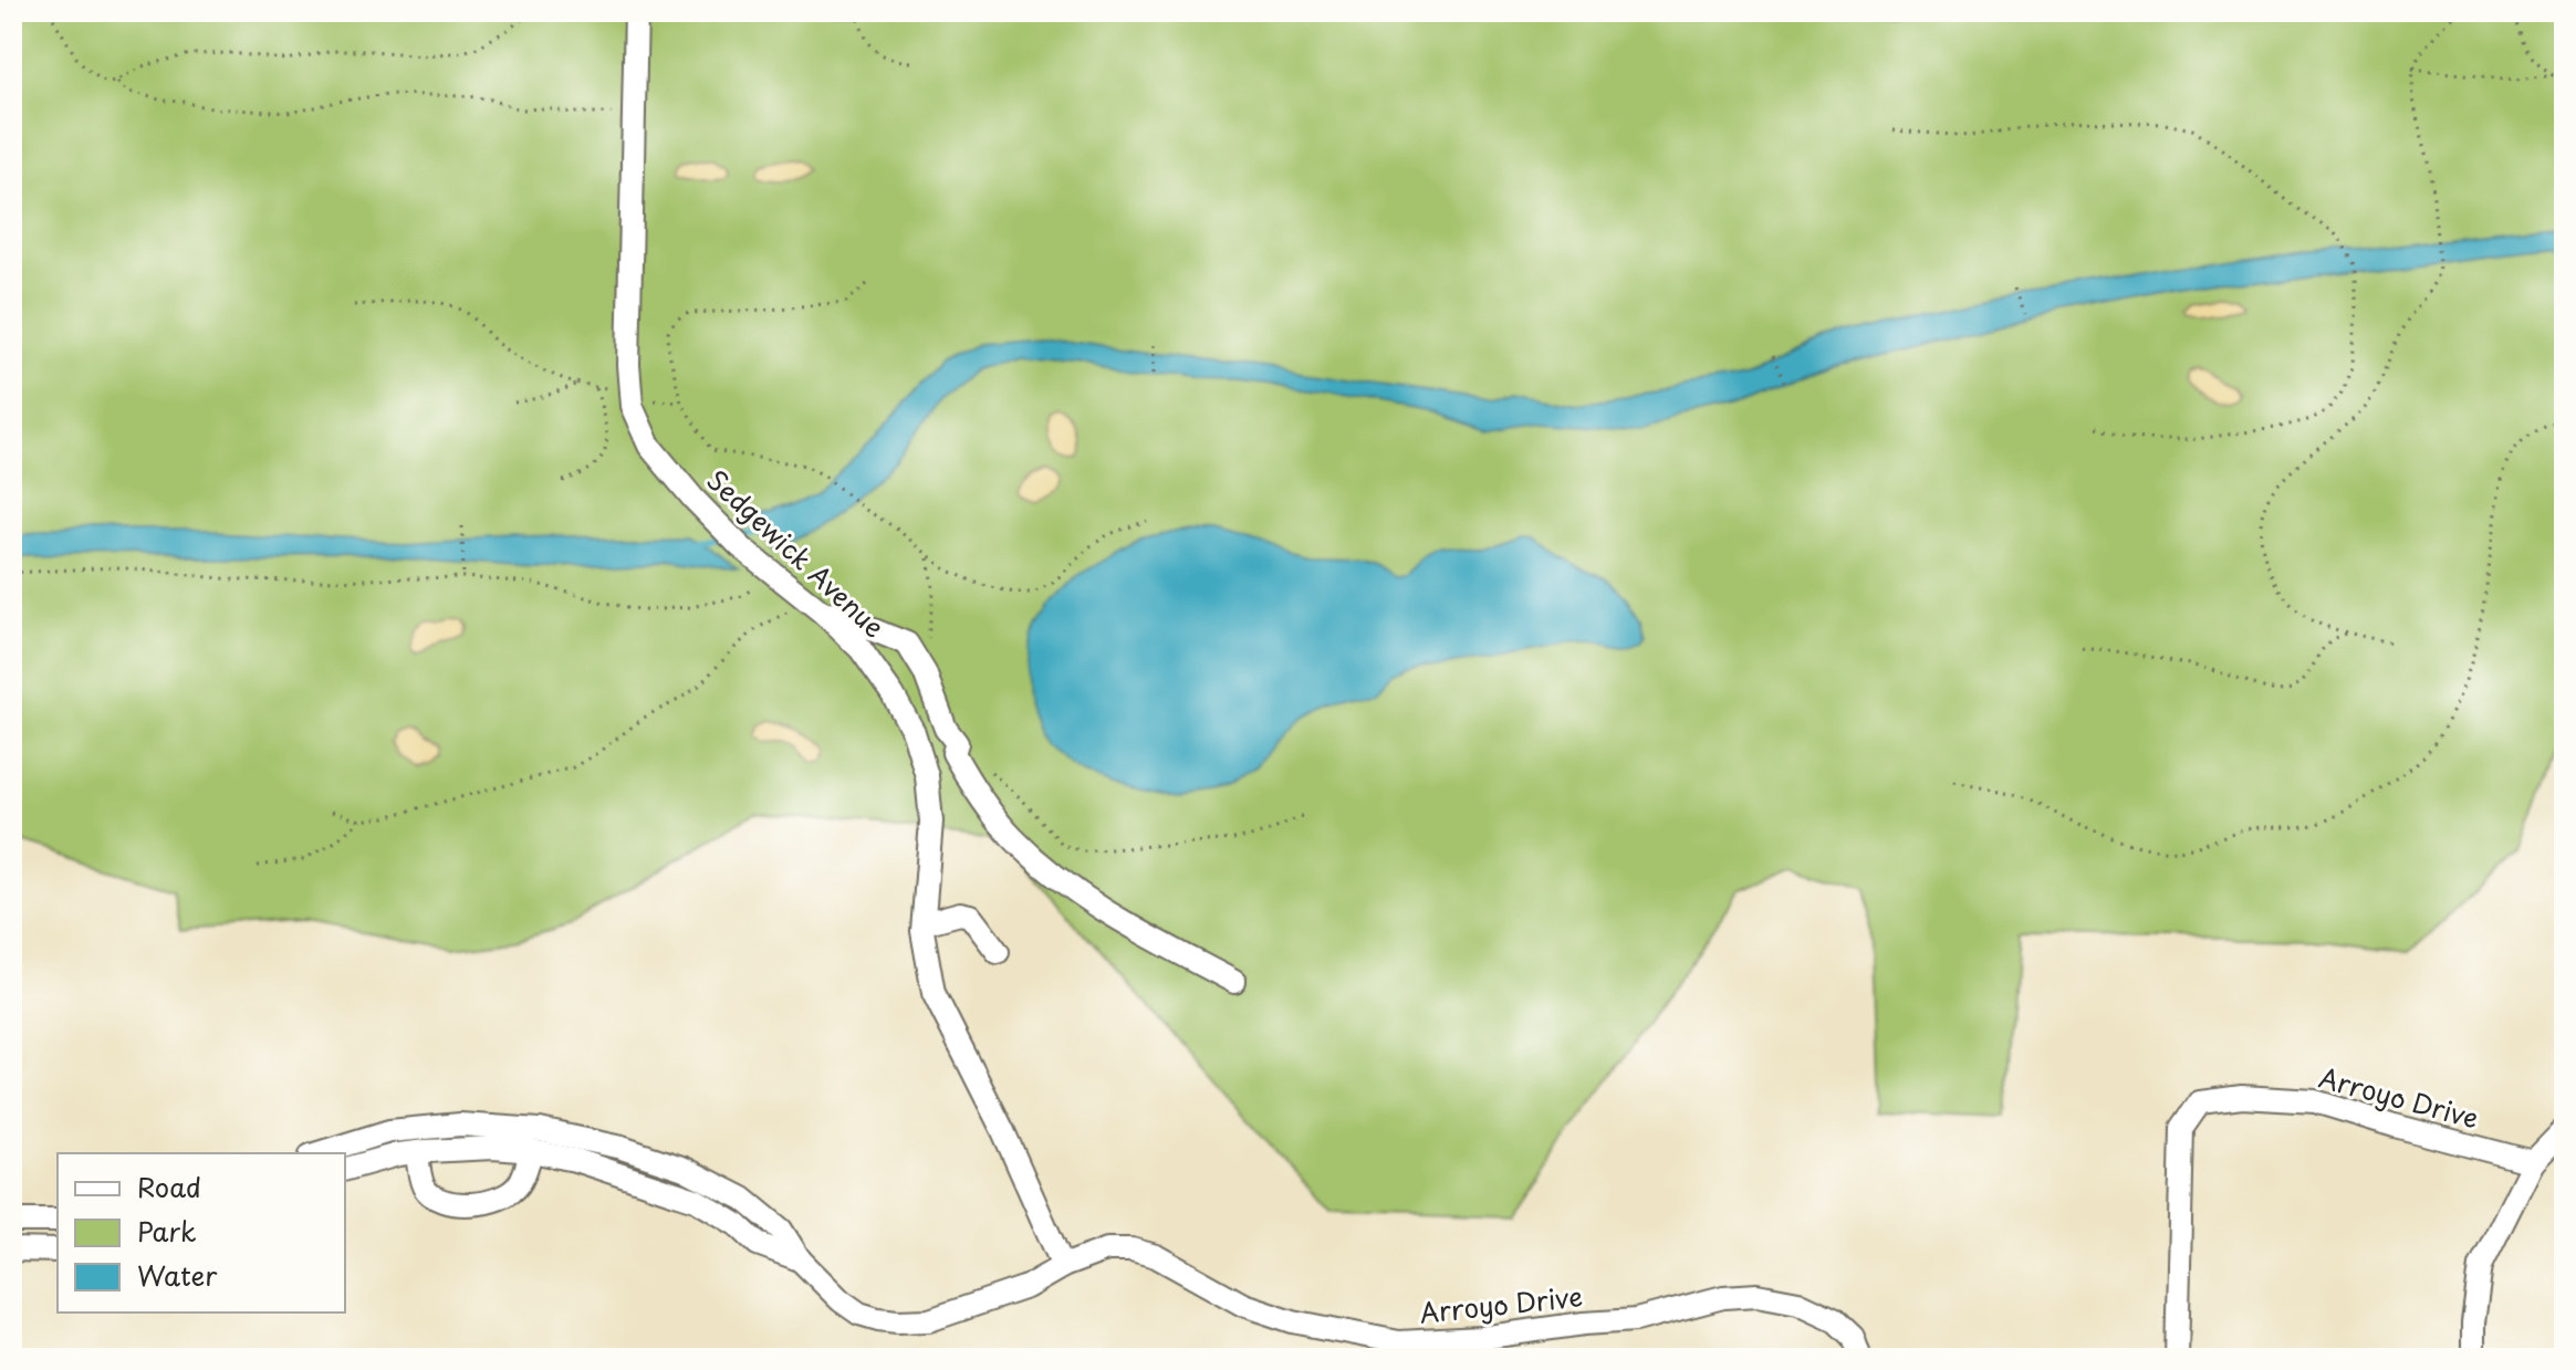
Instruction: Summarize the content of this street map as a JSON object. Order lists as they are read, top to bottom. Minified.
{"streets":{"street":["Sedgewick Avenue","Arroyo Drive"]},"crossings":[["Sedgewick Avenue","Arroyo Drive"]],"legend":["Road","Park","Water"]}
